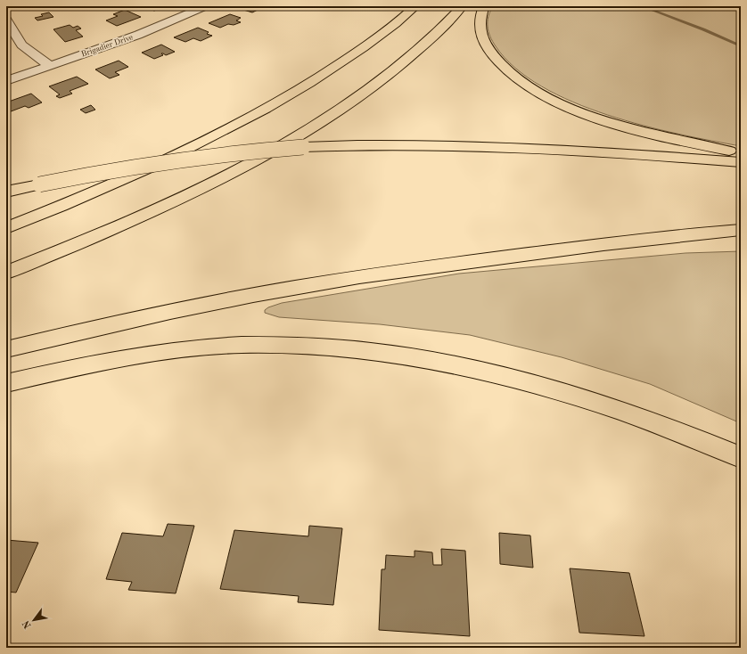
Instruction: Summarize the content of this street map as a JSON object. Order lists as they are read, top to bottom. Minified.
{"streets":{"street":["Brigadier Drive"]},"north":"bottom left"}
